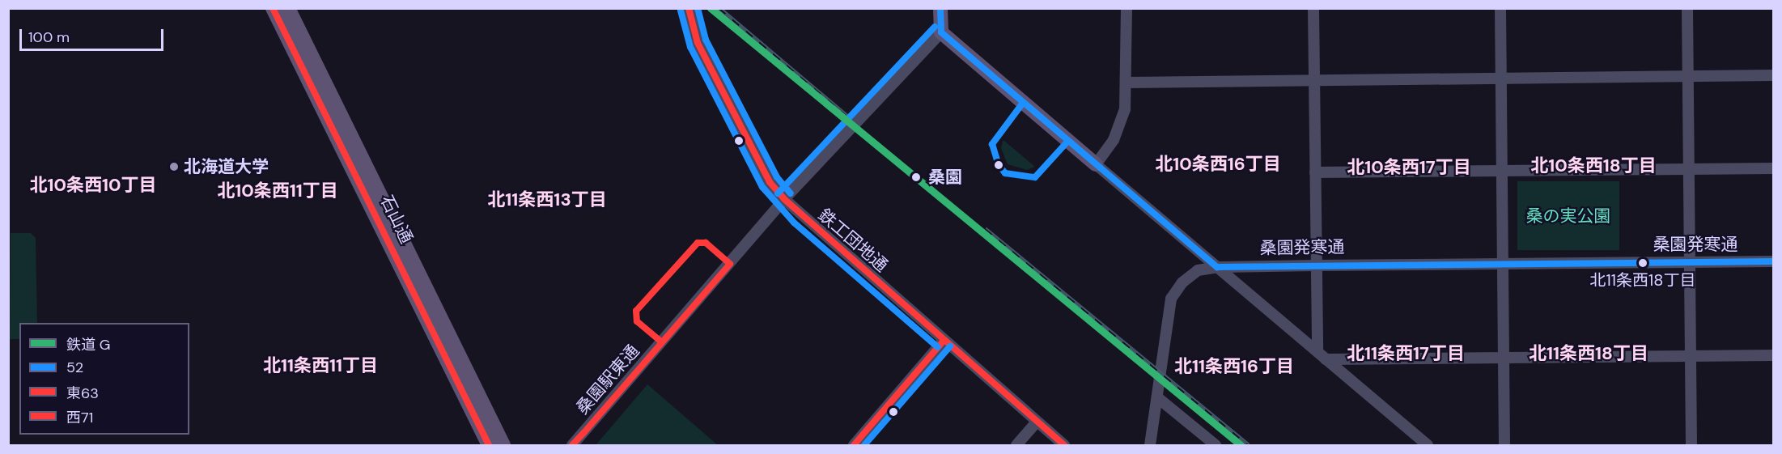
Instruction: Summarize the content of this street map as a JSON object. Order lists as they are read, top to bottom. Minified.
{"streets":{"main road":["石山通"],"street":["鉄工団地通","桑園発寒通","桑園駅東通"]},"crossings":[["鉄工団地通","桑園駅東通"]],"districts":["北10条西16丁目","北10条西18丁目","北10条西17丁目","北10条西10丁目","北10条西11丁目","北11条西13丁目","北11条西17丁目","北11条西18丁目","北11条西11丁目","北11条西16丁目"],"parks":["桑の実公園"],"places":["北海道大学","桑園","北11条西18丁目"],"lines":["rail line G","transit line 52","transit line 東63","transit line 西71"],"legend":["鉄道 G","52","東63","西71"],"scale_bar":"100 m"}
